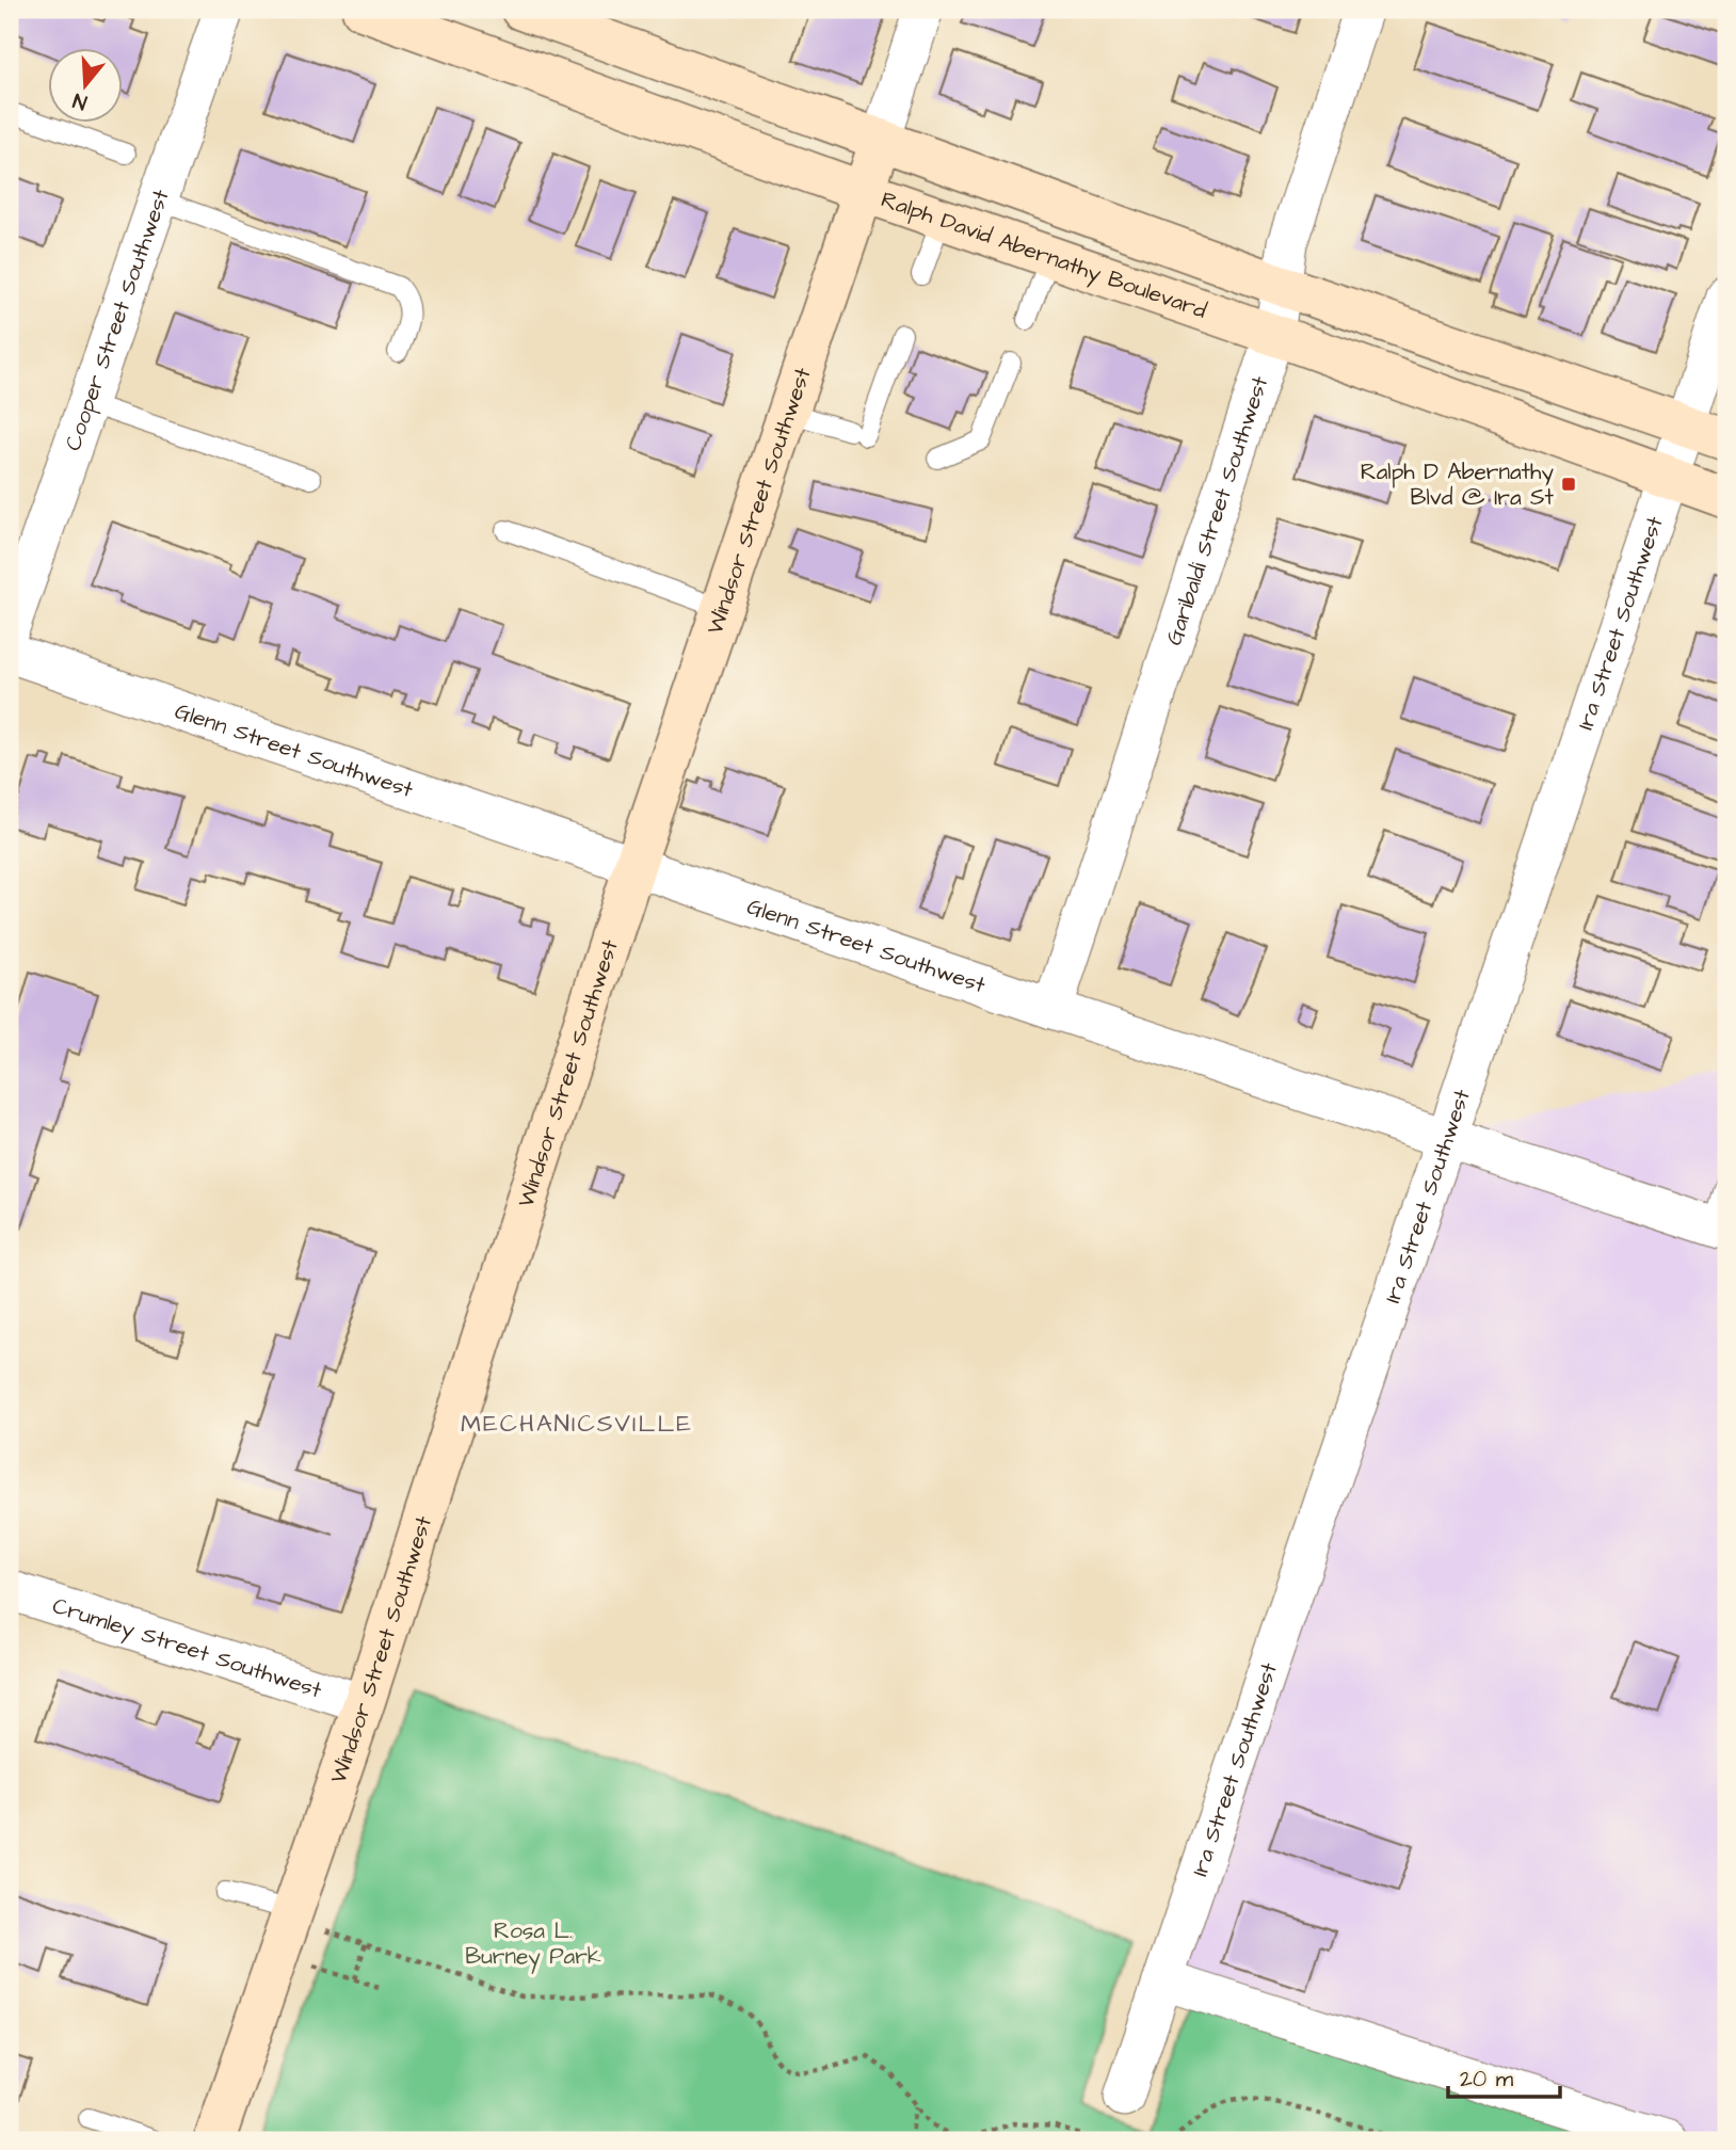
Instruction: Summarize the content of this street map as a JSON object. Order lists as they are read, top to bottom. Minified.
{"streets":{"main road":["Ralph David Abernathy Boulevard","Windsor Street Southwest"],"street":["Cooper Street Southwest","Garibaldi Street Southwest","Ira Street Southwest","Glenn Street Southwest","Crumley Street Southwest"]},"crossings":[["Ralph David Abernathy Boulevard","Windsor Street Southwest"],["Ralph David Abernathy Boulevard","Garibaldi Street Southwest"],["Ralph David Abernathy Boulevard","Ira Street Southwest"],["Windsor Street Southwest","Glenn Street Southwest"],["Windsor Street Southwest","Crumley Street Southwest"],["Garibaldi Street Southwest","Glenn Street Southwest"],["Ira Street Southwest","Glenn Street Southwest"]],"districts":["MECHANICSVILLE"],"parks":["Rosa L. Burney Park"],"places":{"transit":["Ralph D Abernathy Blvd @ Ira St"]},"scale_bar":"20 m","north":"bottom"}
